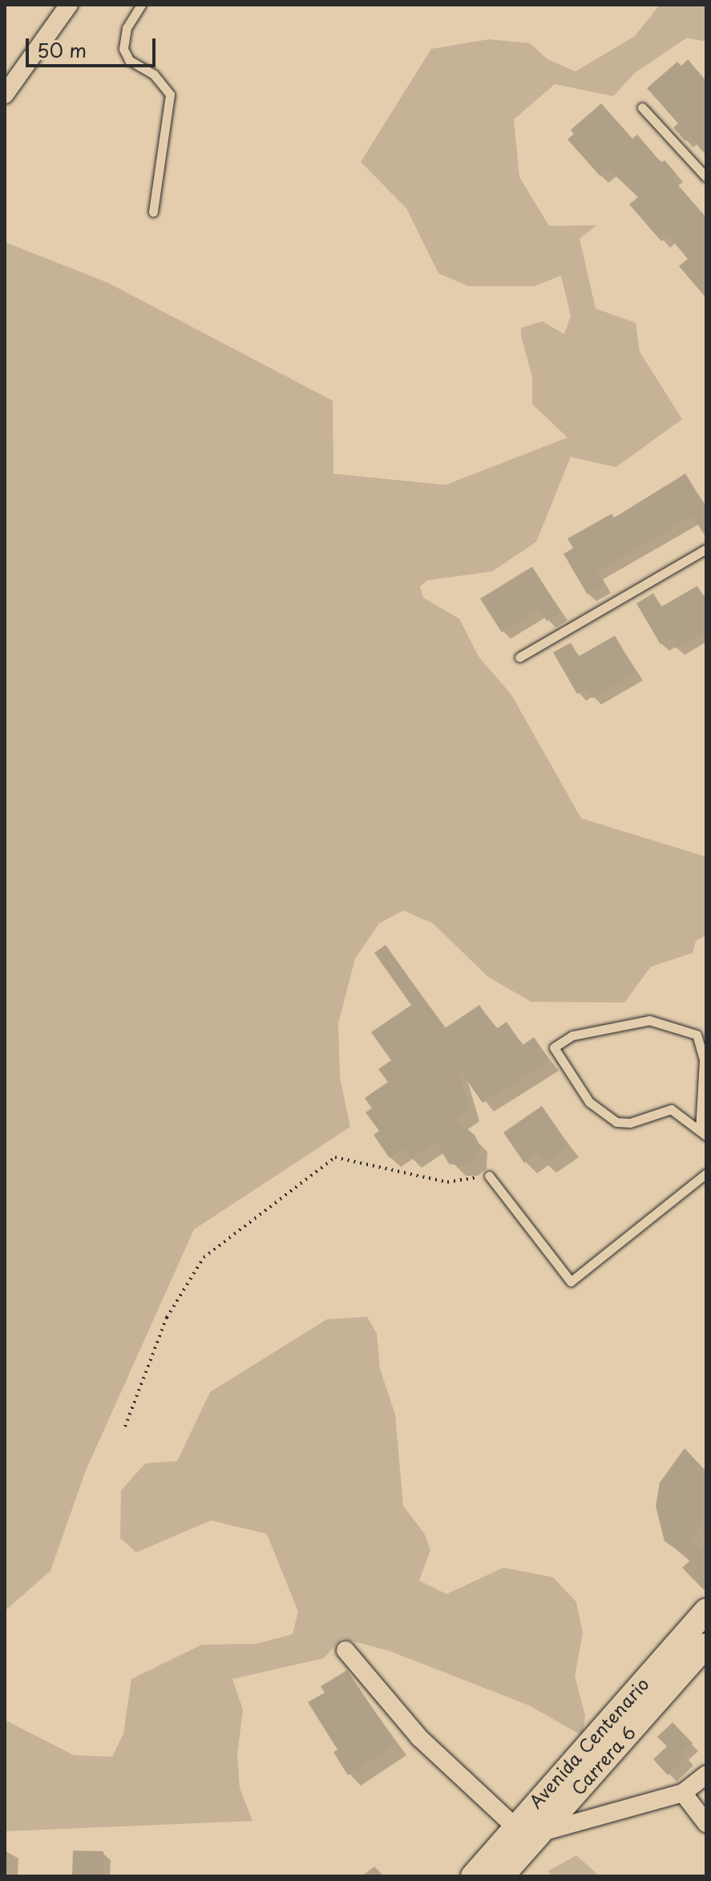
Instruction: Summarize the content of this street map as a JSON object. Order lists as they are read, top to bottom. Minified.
{"streets":{"main road":["Avenida Centenario","Carrera 6"]},"scale_bar":"50 m"}
